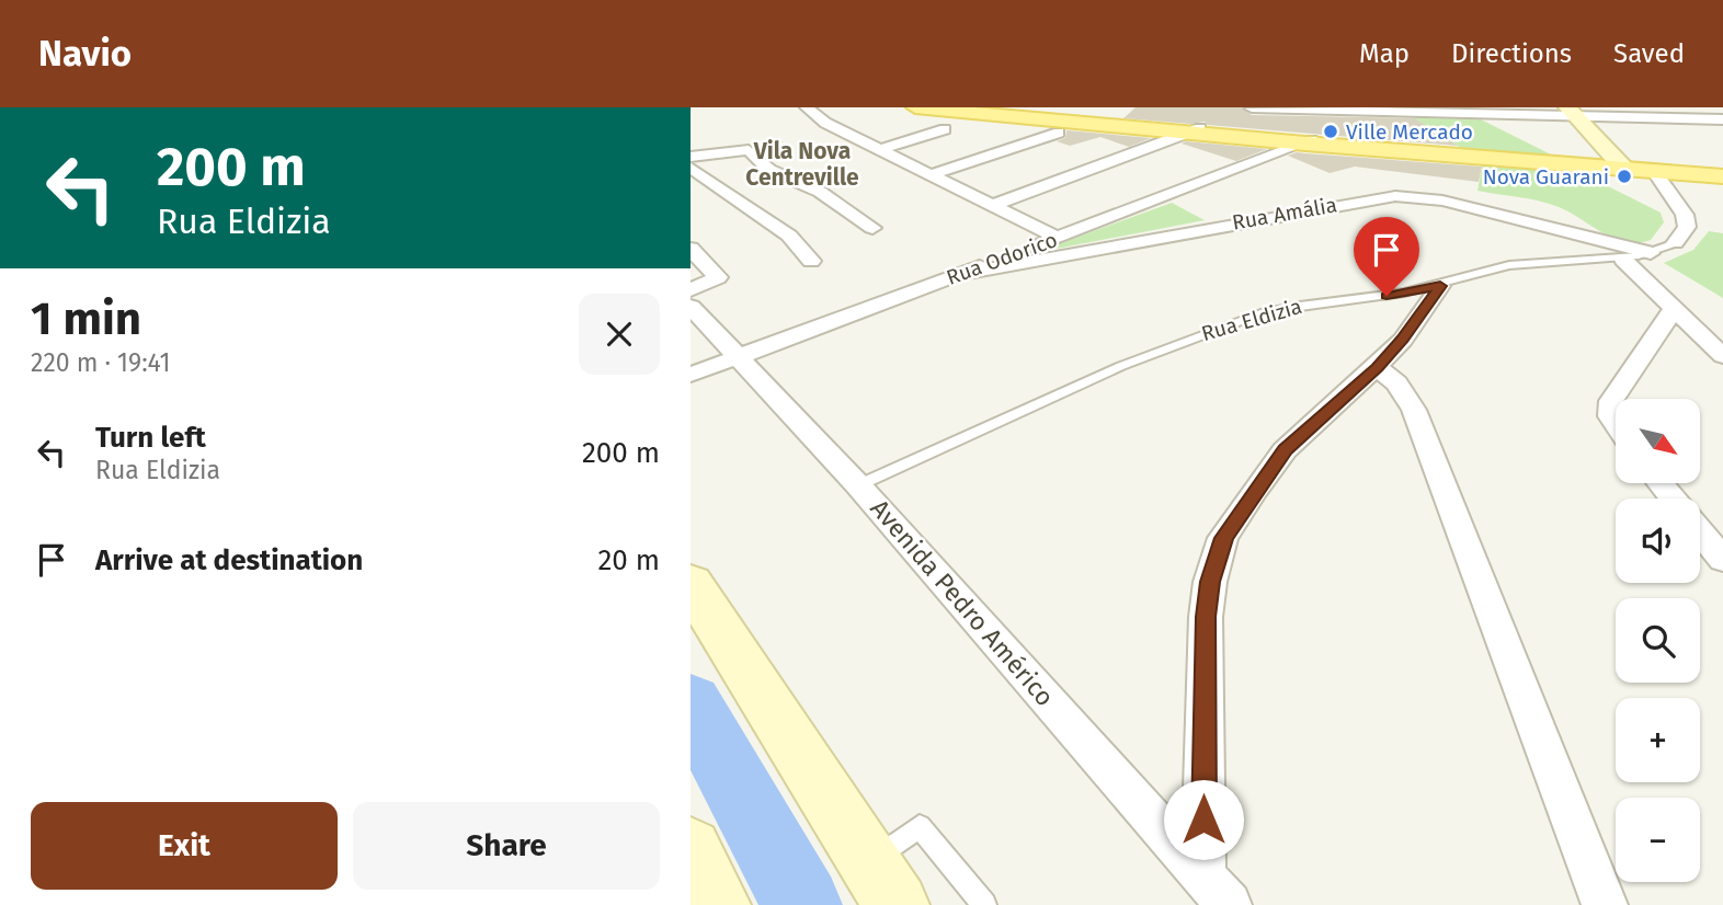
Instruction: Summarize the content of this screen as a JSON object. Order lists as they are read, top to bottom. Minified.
{"streets":{"street":["Rua Amália","Rua Odorico","Rua Eldizia","Avenida Pedro Américo"]},"crossings":[["Rua Amália","Rua Odorico"],["Rua Amália","Rua Eldizia"],["Rua Odorico","Avenida Pedro Américo"],["Rua Eldizia","Avenida Pedro Américo"]],"districts":["Vila Nova Centreville"],"places":["Ville Mercado","Nova Guarani"],"north":"bottom right","page":{"header":"Navio","nav":["Map","Directions","Saved"],"turn":["200 m","Rua Eldizia"],"heading":["1 min","220 m · 19:41"],"list":[{"name":"Turn left","note":"Rua Eldizia","value":"200 m"},{"name":"Arrive at destination","value":"20 m"}],"map_buttons":["+","−"],"buttons":["Exit","Share"]}}
